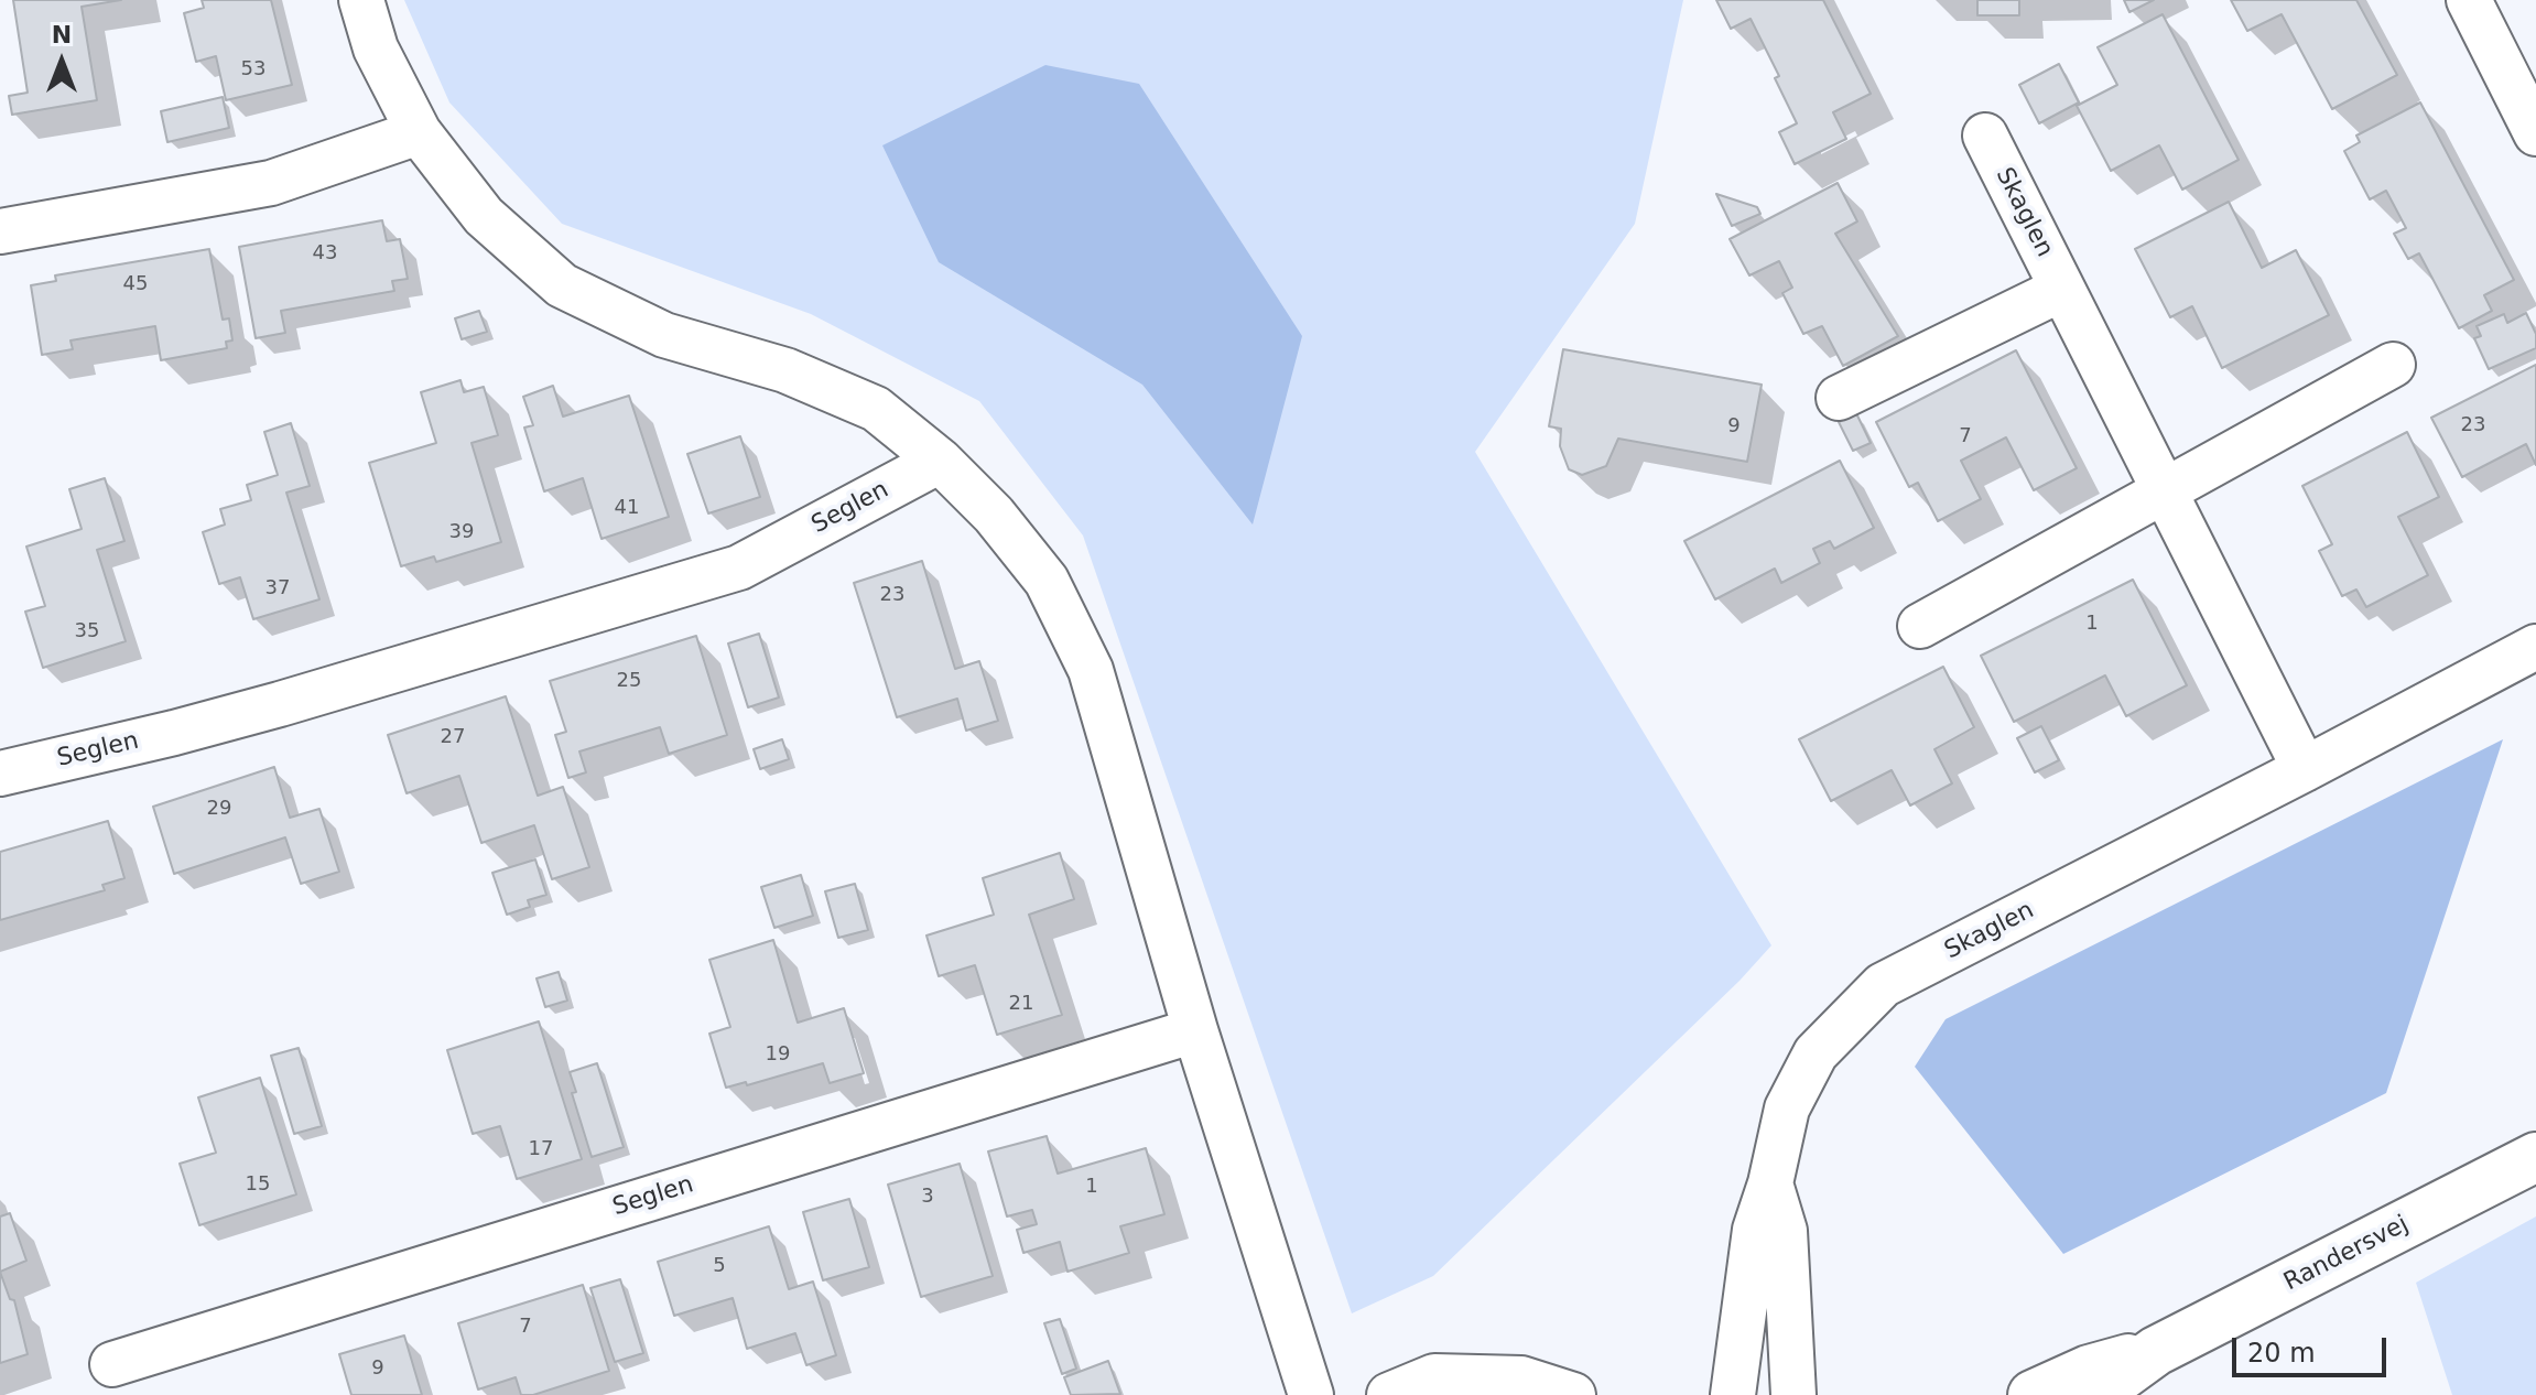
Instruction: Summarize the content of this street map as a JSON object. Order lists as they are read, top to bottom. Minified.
{"streets":{"street":["Skaglen","Seglen","Randersvej"]},"house_numbers":["53","43","45","23","9","7","41","39","37","23","1","35","25","27","29","21","19","17","15","1","3","5","7","9"],"scale_bar":"20 m","north":"top"}
